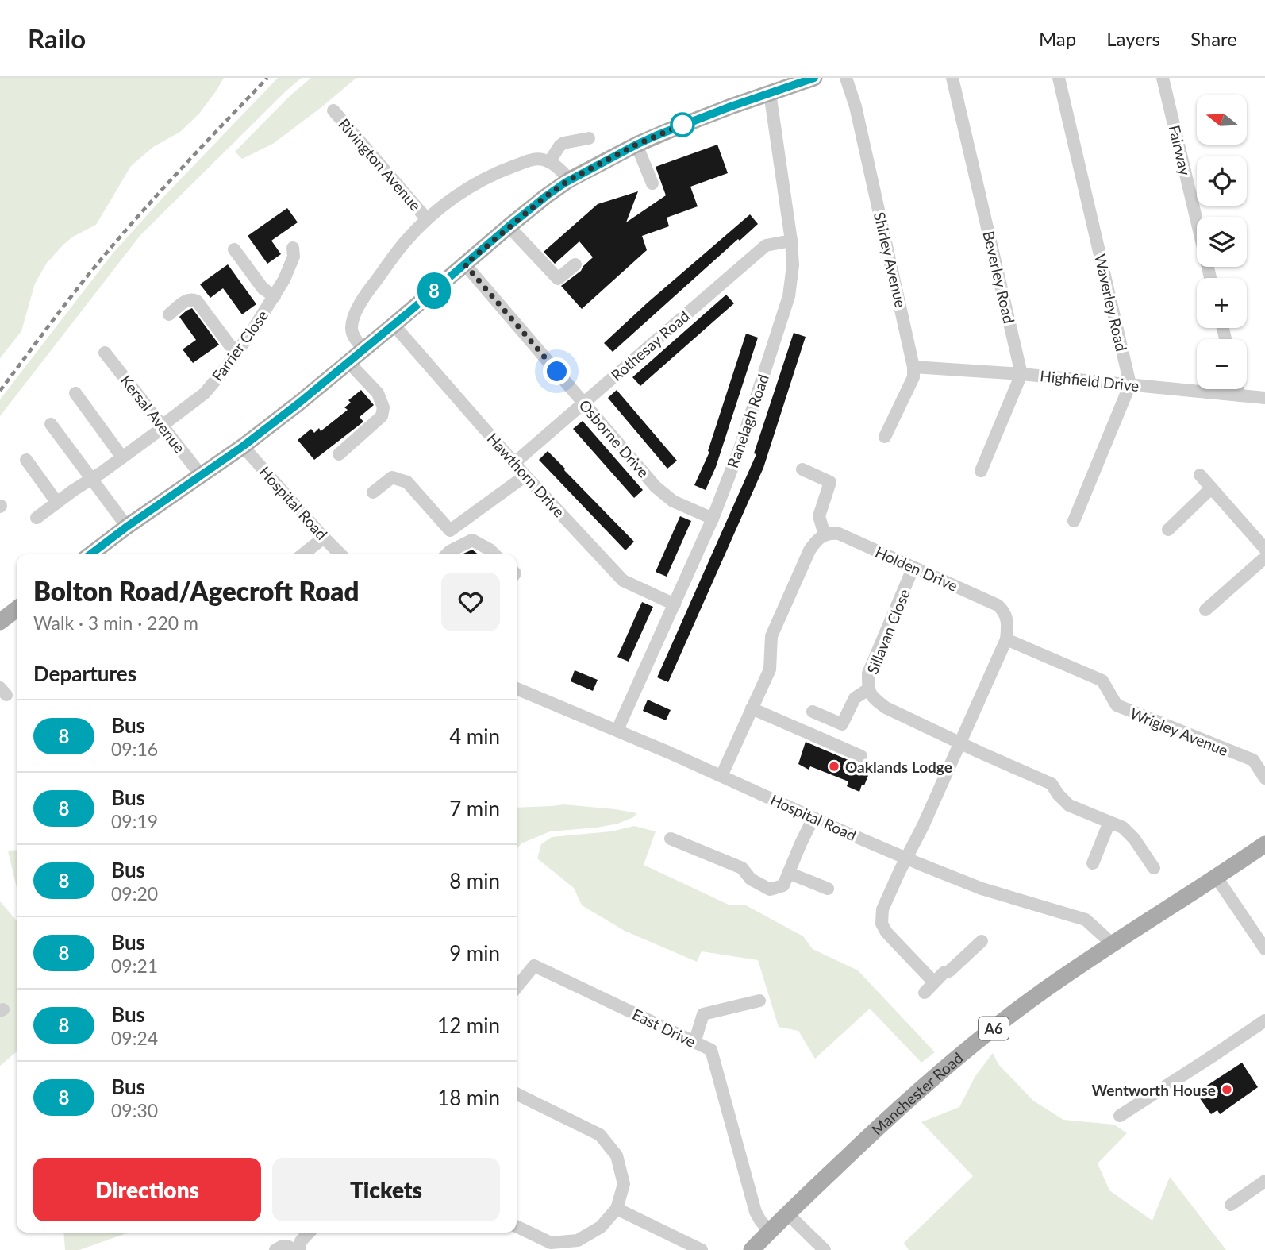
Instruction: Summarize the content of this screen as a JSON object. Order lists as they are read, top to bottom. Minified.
{"streets":{"main road":["A6","Manchester Road"],"street":["Fairway","Rivington Avenue","Shirley Avenue","Beverley Road","Waverley Road","Farrier Close","Rothesay Road","Highfield Drive","Kersal Avenue","Ranelagh Road","Osborne Drive","Hawthorn Drive","Hospital Road","Holden Drive","Sillavan Close","Wrigley Avenue","East Drive"]},"crossings":[["Shirley Avenue","Highfield Drive"],["Beverley Road","Highfield Drive"],["Waverley Road","Highfield Drive"],["Farrier Close","Kersal Avenue"],["Rothesay Road","Ranelagh Road"],["Rothesay Road","Osborne Drive"],["Rothesay Road","Hawthorn Drive"],["Ranelagh Road","Osborne Drive"],["Ranelagh Road","Hawthorn Drive"],["Ranelagh Road","Hospital Road"],["Hospital Road","Holden Drive"],["Hospital Road","Manchester Road"],["Holden Drive","Sillavan Close"],["Holden Drive","Wrigley Avenue"],["East Drive","Manchester Road"]],"places":["Oaklands Lodge","Wentworth House"],"lines":["bus line 8"],"north":"left","page":{"header":"Railo","nav":["Map","Layers","Share"],"on_map":"8","map_buttons":["+","−"],"heading":[["Bolton Road/Agecroft Road","Walk · 3 min · 220 m"],"Departures"],"list":[{"mark":"8","name":"Bus","note":"09:16","value":"4 min"},{"mark":"8","name":"Bus","note":"09:19","value":"7 min"},{"mark":"8","name":"Bus","note":"09:20","value":"8 min"},{"mark":"8","name":"Bus","note":"09:21","value":"9 min"},{"mark":"8","name":"Bus","note":"09:24","value":"12 min"},{"mark":"8","name":"Bus","note":"09:30","value":"18 min"}],"buttons":["Directions","Tickets"]}}
